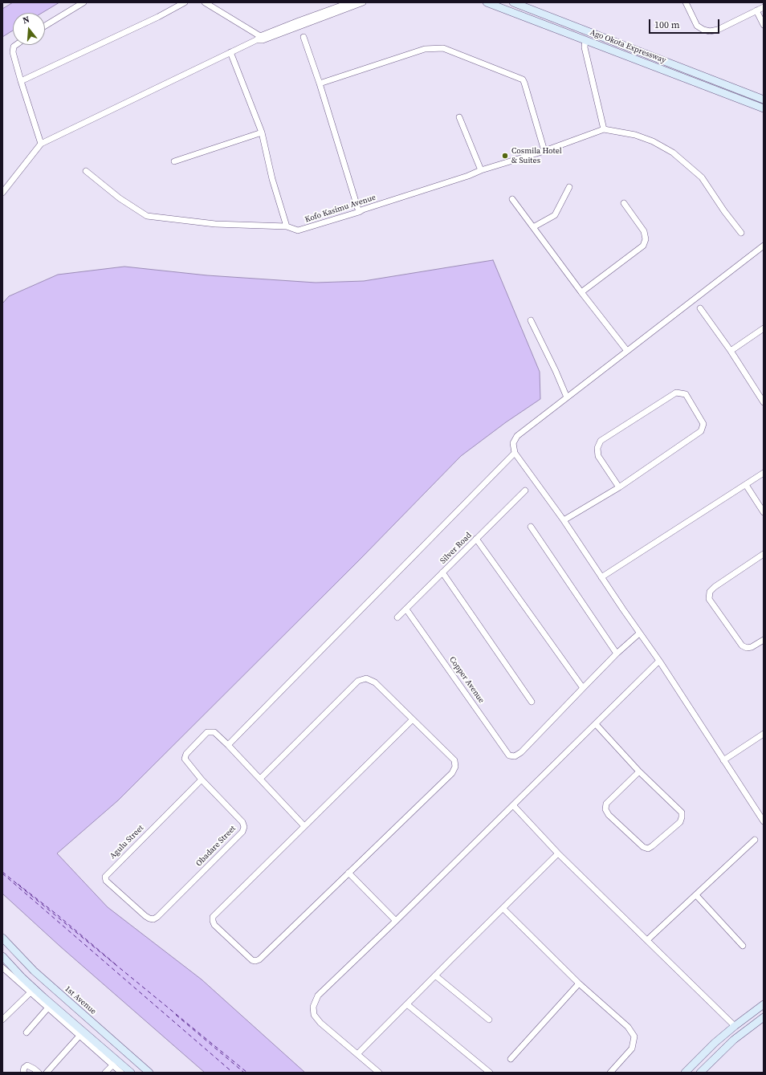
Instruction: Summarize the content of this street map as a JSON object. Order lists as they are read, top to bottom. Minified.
{"streets":{"main road":["Ago Okota Expressway","1st Avenue"],"street":["Kofo Kasimu Avenue","Silver Road","Copper Avenue","Agulu Street","Obadare Street"]},"crossings":[["Silver Road","Copper Avenue"],["Agulu Street","Obadare Street"]],"places":["Cosmila Hotel & Suites"],"scale_bar":"100 m","north":"top"}
